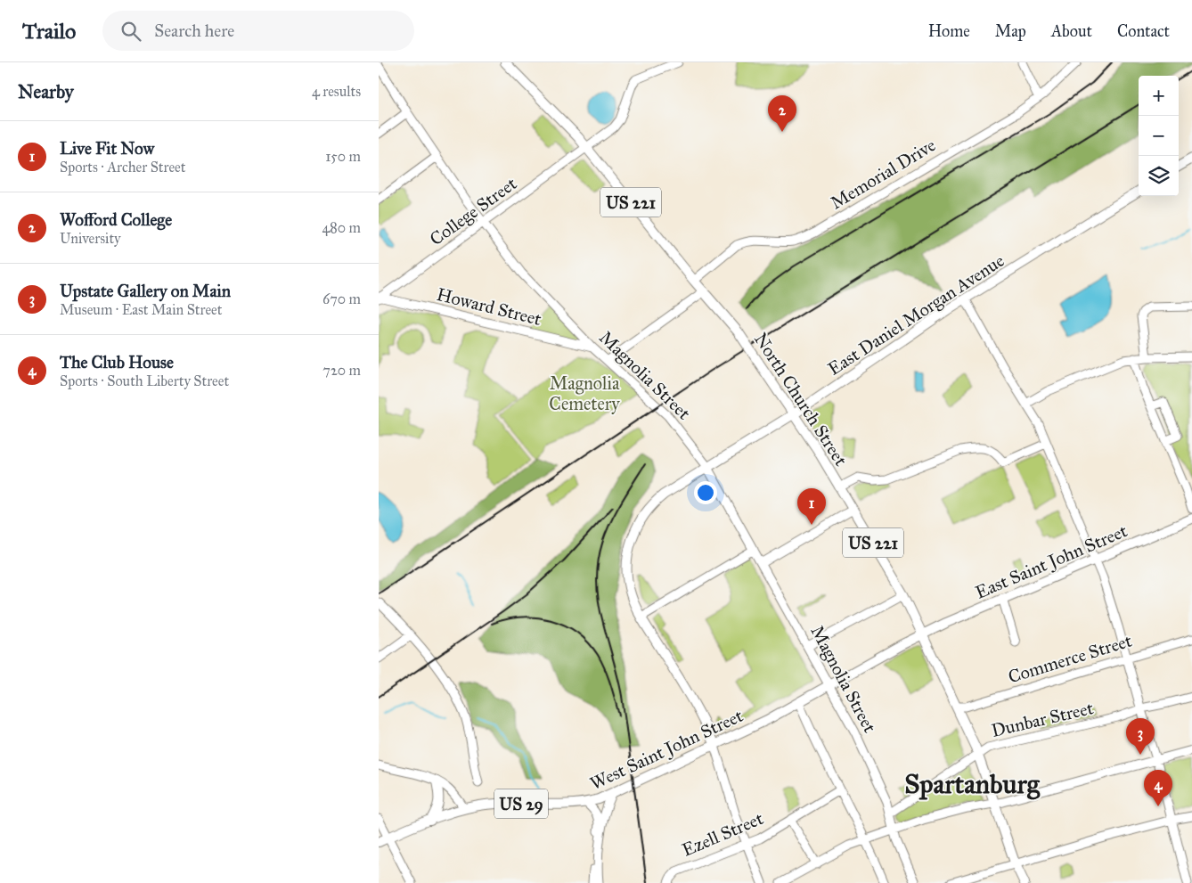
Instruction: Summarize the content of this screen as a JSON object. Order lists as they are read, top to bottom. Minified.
{"streets":{"main road":["US 221","East Daniel Morgan Avenue","North Church Street","East Saint John Street","West Saint John Street","US 29"],"street":["Memorial Drive","College Street","Howard Street","Magnolia Street","Commerce Street","Dunbar Street","Ezell Street"]},"crossings":[["Memorial Drive","North Church Street"],["US 221","North Church Street"],["College Street","Howard Street"],["College Street","Magnolia Street"],["College Street","North Church Street"],["Howard Street","Magnolia Street"],["East Daniel Morgan Avenue","Magnolia Street"],["East Daniel Morgan Avenue","North Church Street"],["East Daniel Morgan Avenue","West Saint John Street"],["Magnolia Street","Dunbar Street"],["Magnolia Street","West Saint John Street"],["North Church Street","East Saint John Street"],["North Church Street","Commerce Street"],["North Church Street","Dunbar Street"],["North Church Street","West Saint John Street"],["East Saint John Street","West Saint John Street"]],"districts":["Spartanburg"],"parks":["Magnolia Cemetery"],"page":{"header":"Trailo","search":"Search here","nav":["Home","Map","About","Contact"],"heading":["Nearby","4 results"],"map_buttons":["+","−"],"pins":["2","1","3","4"],"list":[{"mark":"1","name":"Live Fit Now","note":"Sports · Archer Street","value":"150 m"},{"mark":"2","name":"Wofford College","note":"University","value":"480 m"},{"mark":"3","name":"Upstate Gallery on Main","note":"Museum · East Main Street","value":"670 m"},{"mark":"4","name":"The Club House","note":"Sports · South Liberty Street","value":"720 m"}]}}
